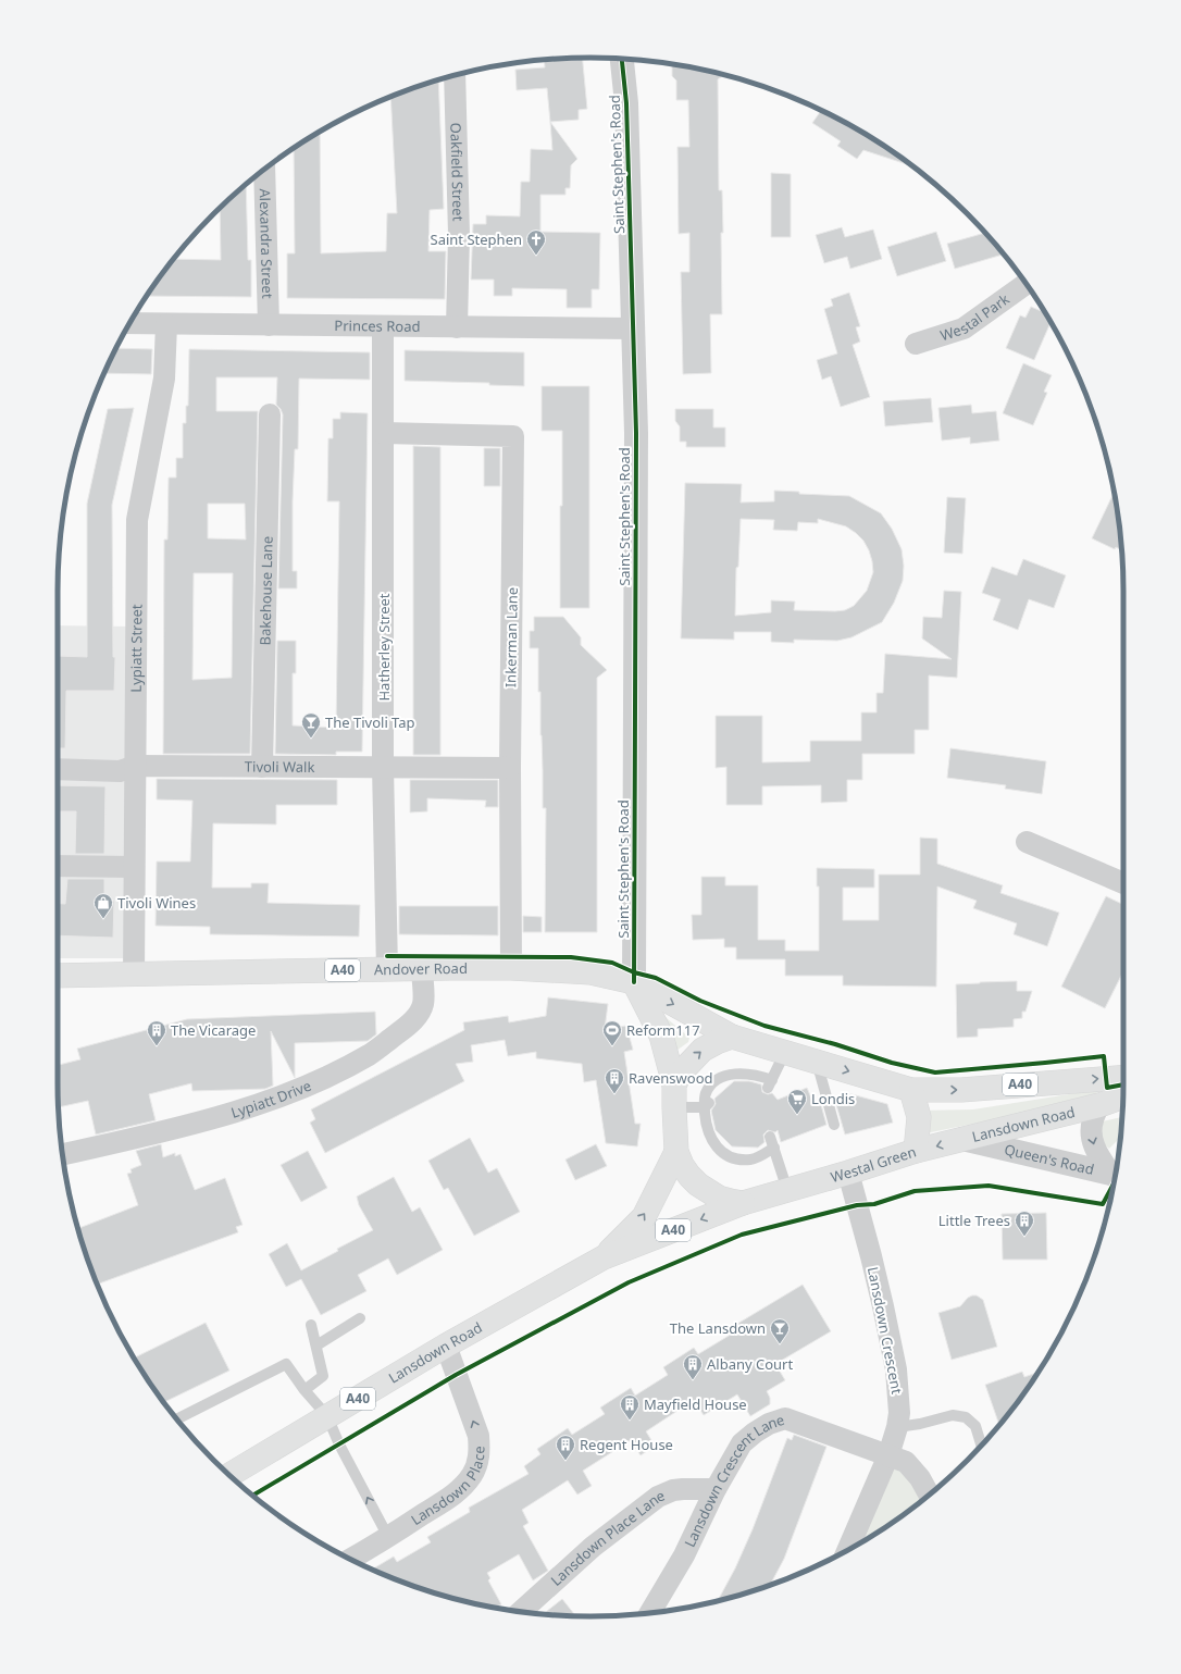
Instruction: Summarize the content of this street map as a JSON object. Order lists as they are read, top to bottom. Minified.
{"streets":{"highway":["Andover Road","A40","Lansdown Road","Westal Green"],"street":["Saint Stephen's Road","Oakfield Street","Alexandra Street","Westal Park","Princes Road","Bakehouse Lane","Inkerman Lane","Hatherley Street","Lypiatt Street","Tivoli Walk","Lypiatt Drive","Queen's Road","Lansdown Crescent","Lansdown Place","Lansdown Crescent Lane","Lansdown Place Lane"]},"crossings":[["Saint Stephen's Road","Princes Road"],["Saint Stephen's Road","Andover Road"],["Oakfield Street","Princes Road"],["Alexandra Street","Princes Road"],["Princes Road","Hatherley Street"],["Princes Road","Lypiatt Street"],["Bakehouse Lane","Tivoli Walk"],["Inkerman Lane","Hatherley Street"],["Inkerman Lane","Tivoli Walk"],["Inkerman Lane","Andover Road"],["Hatherley Street","Tivoli Walk"],["Hatherley Street","Andover Road"],["Lypiatt Street","Tivoli Walk"],["Lypiatt Street","Andover Road"],["Andover Road","Lypiatt Drive"],["A40","Westal Green"],["Lansdown Road","Queen's Road"],["Lansdown Road","Westal Green"],["Lansdown Road","Lansdown Place"],["Westal Green","Lansdown Crescent"],["Lansdown Crescent","Lansdown Crescent Lane"],["Lansdown Crescent Lane","Lansdown Place Lane"]],"one_way":["Lansdown Place"],"places":{"church":["Saint Stephen"],"bar":["The Tivoli Tap","The Lansdown"],"shop":["Tivoli Wines"],"building":["The Vicarage","Ravenswood","Little Trees","Albany Court","Mayfield House","Regent House"],"sports":["Reform117"],"supermarket":["Londis"]}}
